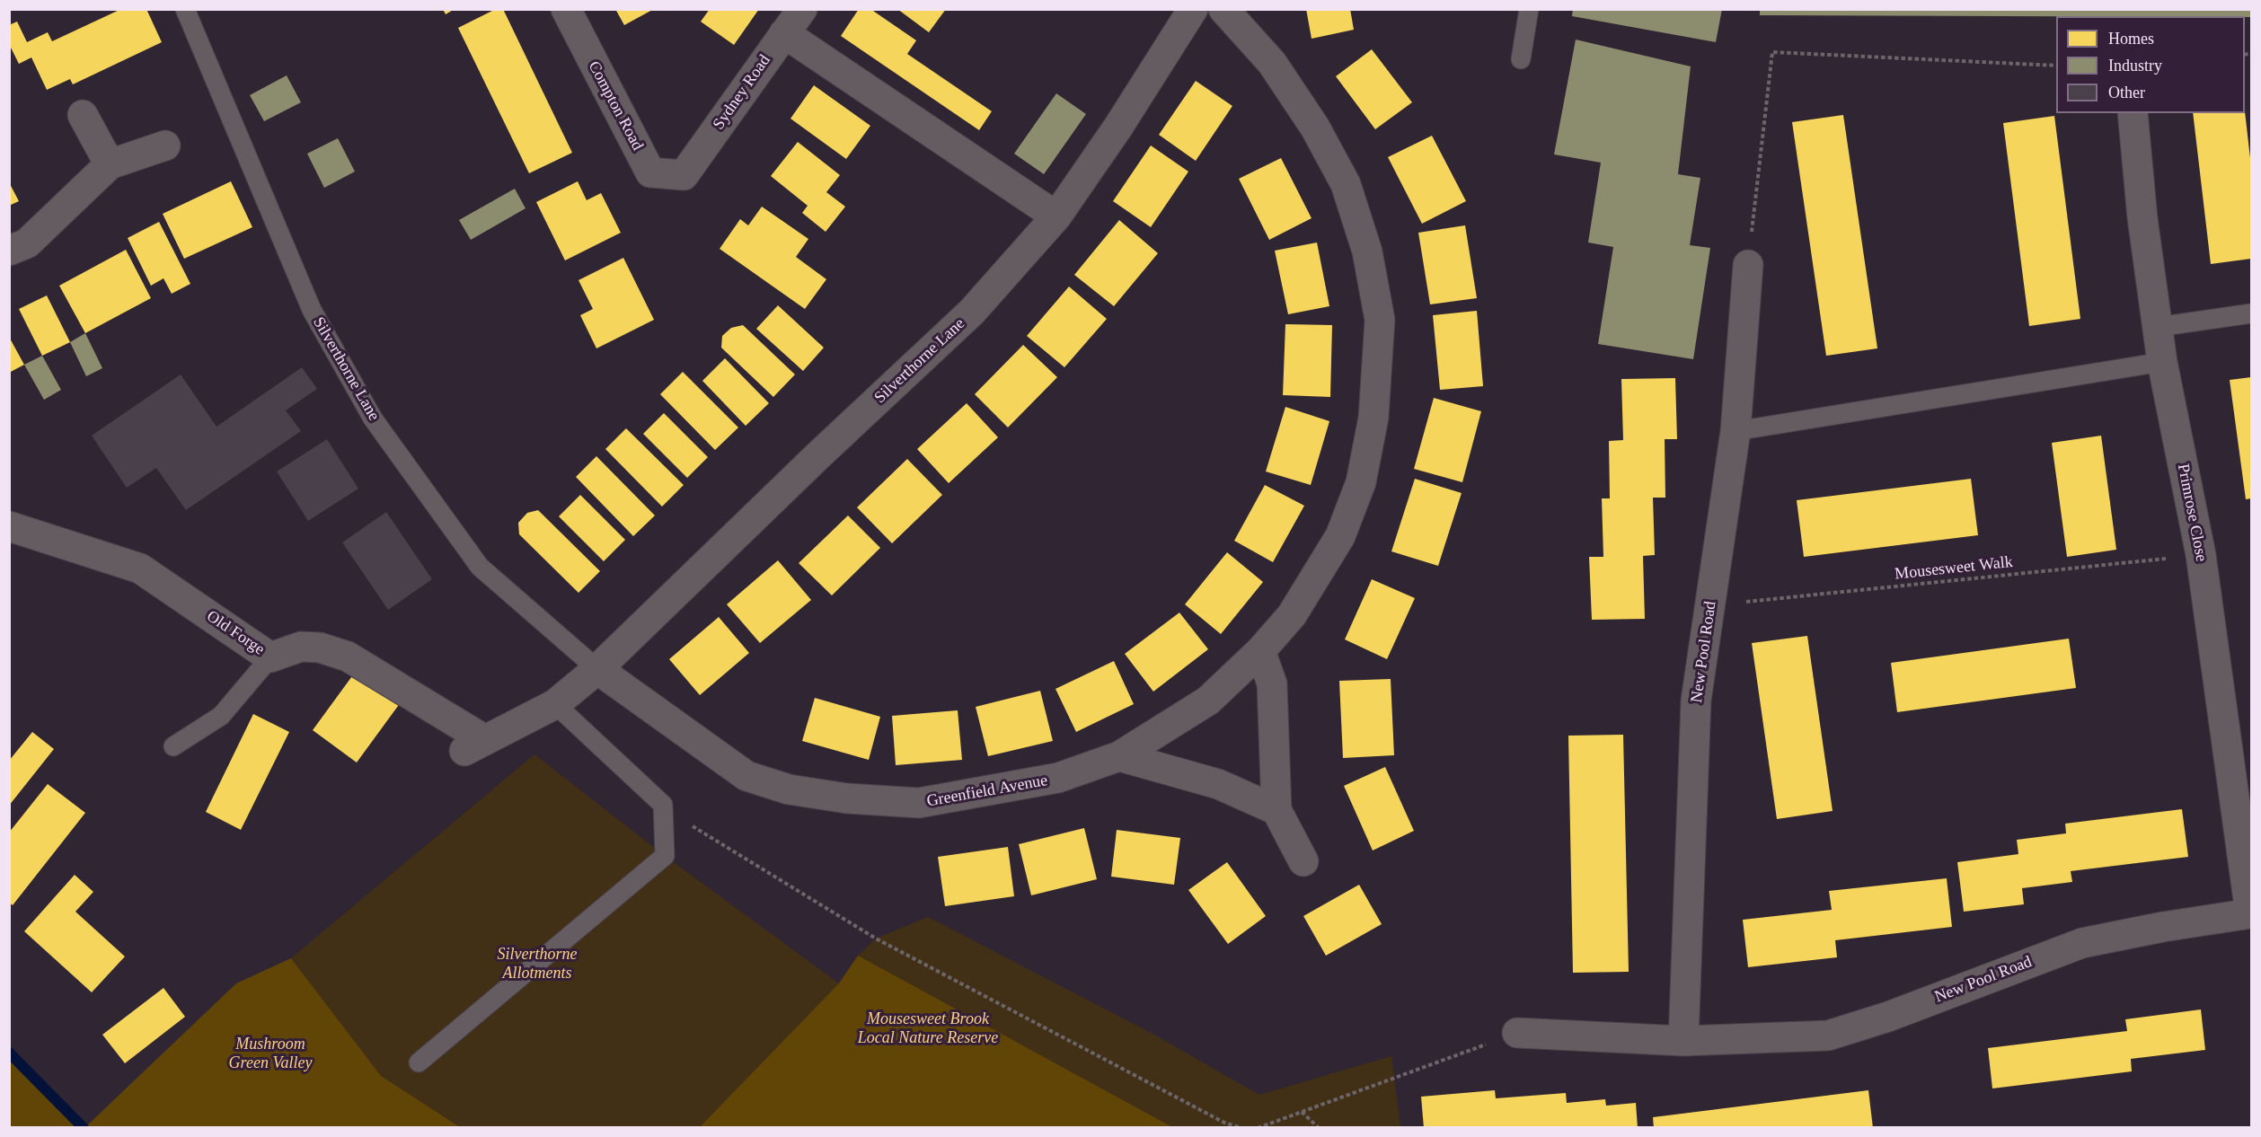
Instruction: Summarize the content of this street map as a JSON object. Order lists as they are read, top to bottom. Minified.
{"streets":{"street":["Sydney Road","Compton Road","Silverthorne Lane","Primrose Close","Old Forge","New Pool Road","Greenfield Avenue"],"path":["Mousesweet Walk"]},"crossings":[["Sydney Road","Compton Road"],["Silverthorne Lane","Old Forge"],["Silverthorne Lane","Greenfield Avenue"],["Primrose Close","Mousesweet Walk"],["Primrose Close","New Pool Road"],["Mousesweet Walk","New Pool Road"]],"parks":["Silverthorne Allotments","Mousesweet Brook Local Nature Reserve","Mushroom Green Valley"],"legend":["Homes","Industry","Other"]}
